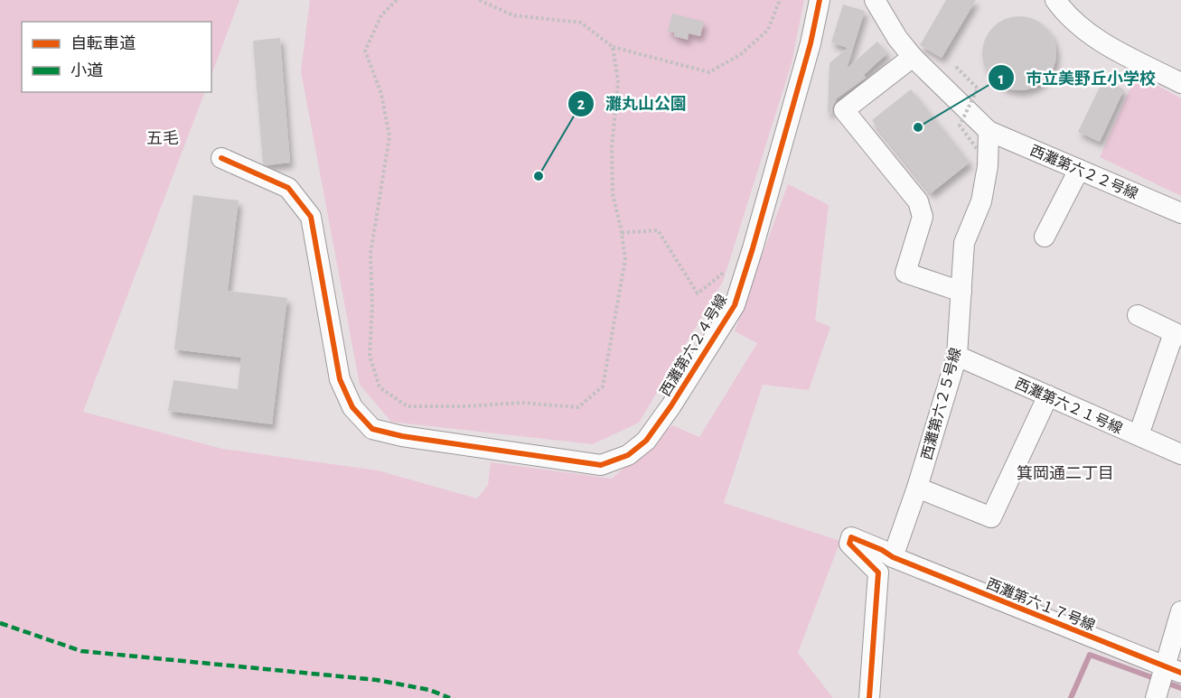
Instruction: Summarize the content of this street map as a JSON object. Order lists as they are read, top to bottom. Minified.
{"streets":{"street":["西灘第六２２号線","西灘第六２４号線","西灘第六２５号線","西灘第六２１号線","西灘第六１７号線"]},"crossings":[["西灘第六２２号線","西灘第六２５号線"],["西灘第六２５号線","西灘第六２１号線"],["西灘第六２５号線","西灘第六１７号線"]],"districts":["五毛","箕岡通二丁目"],"places":["市立美野丘小学校","灘丸山公園"],"legend":["自転車道","小道"]}
